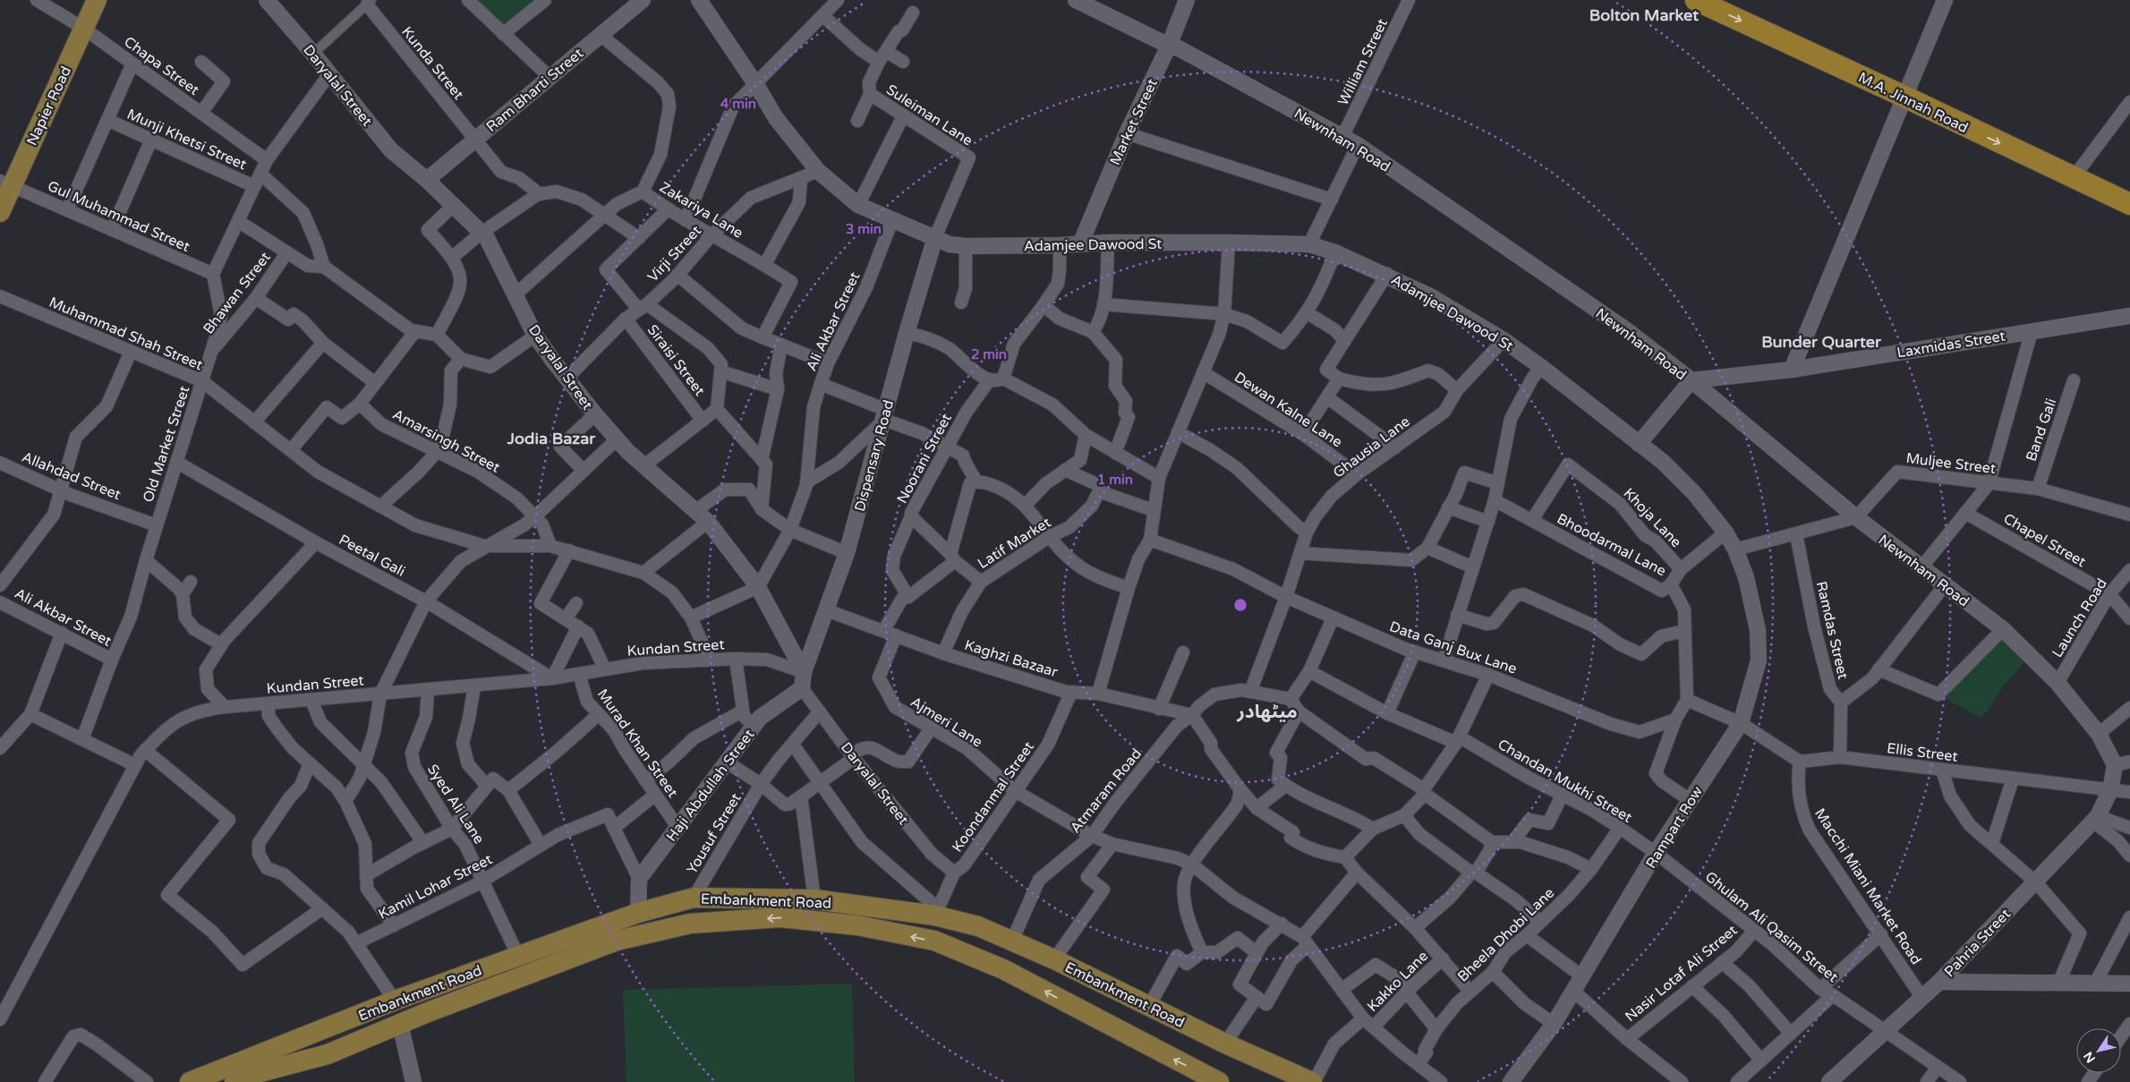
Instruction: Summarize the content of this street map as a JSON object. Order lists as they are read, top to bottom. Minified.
{"streets":{"highway":["M.A. Jinnah Road"],"main road":["Napier Road","Embankment Road"],"street":["William Street","Kunda Street","Chapa Street","Daryalal Street","Ram Bharti Street","Suleiman Lane","Market Street","Munji Khetsi Street","Newnham Road","Zakariya Lane","Gul Muhammad Street","Adamjee Dawood St","Virji Street","Bhawan Street","Ali Akbar Street","Muhammad Shah Street","Laxmidas Street","Siraisi Street","Dewan Kalne Lane","Band Gali","Amarsingh Street","Old Market Street","Ghausia Lane","Dispensary Road","Noorani Street","Muljee Street","Allahdad Street","Khoja Lane","Chapel Street","Latif Market","Bhoodarmal Lane","Peetal Gali","Launch Road","Ramdas Street","Kundan Street","Data Ganj Bux Lane","Kaghzi Bazaar","Ajmeri Lane","Murad Khan Street","Ellis Street","Chandan Mukhi Street","Haji Abdullah Street","Atmaram Road","Koondanmal Street","Syed Ali Lane","Rampart Row","Yousuf Street","Kamil Lohar Street","Macchi Miani Market Road","Ghulam Ali Qasim Street","Bheela Dhobi Lane","Pahria Street","Nasir Lotaf Ali Street","Kakko Lane"]},"crossings":[["William Street","Newnham Road"],["Kunda Street","Ram Bharti Street"],["Chapa Street","Napier Road"],["Daryalal Street","Ram Bharti Street"],["Daryalal Street","Virji Street"],["Daryalal Street","Ali Akbar Street"],["Daryalal Street","Dispensary Road"],["Daryalal Street","Kundan Street"],["Daryalal Street","Haji Abdullah Street"],["Daryalal Street","Koondanmal Street"],["Daryalal Street","Yousuf Street"],["Napier Road","Gul Muhammad Street"],["Suleiman Lane","Adamjee Dawood St"],["Suleiman Lane","Dispensary Road"],["Market Street","Newnham Road"],["Market Street","Adamjee Dawood St"],["Newnham Road","Laxmidas Street"],["Newnham Road","Muljee Street"],["Newnham Road","Launch Road"],["Newnham Road","Ellis Street"],["Newnham Road","Pahria Street"],["Zakariya Lane","Virji Street"],["Gul Muhammad Street","Old Market Street"],["Adamjee Dawood St","Ghausia Lane"],["Adamjee Dawood St","Dispensary Road"],["Adamjee Dawood St","Bhoodarmal Lane"],["Adamjee Dawood St","Rampart Row"],["Virji Street","Siraisi Street"],["Bhawan Street","Old Market Street"],["Ali Akbar Street","Old Market Street"],["Muhammad Shah Street","Amarsingh Street"],["Muhammad Shah Street","Old Market Street"],["Muhammad Shah Street","Kundan Street"],["Dewan Kalne Lane","Ghausia Lane"],["Band Gali","Muljee Street"],["Old Market Street","Allahdad Street"],["Old Market Street","Peetal Gali"],["Ghausia Lane","Data Ganj Bux Lane"],["Ghausia Lane","Atmaram Road"],["Dispensary Road","Kundan Street"],["Dispensary Road","Kaghzi Bazaar"],["Khoja Lane","Bhoodarmal Lane"],["Chapel Street","Launch Road"],["Latif Market","Kaghzi Bazaar"],["Peetal Gali","Kundan Street"],["Kundan Street","Murad Khan Street"],["Kundan Street","Syed Ali Lane"],["Kaghzi Bazaar","Ajmeri Lane"],["Kaghzi Bazaar","Atmaram Road"],["Kaghzi Bazaar","Koondanmal Street"],["Ajmeri Lane","Atmaram Road"],["Ajmeri Lane","Koondanmal Street"],["Murad Khan Street","Haji Abdullah Street"],["Ellis Street","Macchi Miani Market Road"],["Ellis Street","Pahria Street"],["Chandan Mukhi Street","Rampart Row"],["Chandan Mukhi Street","Ghulam Ali Qasim Street"],["Chandan Mukhi Street","Bheela Dhobi Lane"],["Atmaram Road","Embankment Road"],["Koondanmal Street","Embankment Road"],["Syed Ali Lane","Kamil Lohar Street"],["Syed Ali Lane","Embankment Road"],["Rampart Row","Ghulam Ali Qasim Street"],["Yousuf Street","Embankment Road"],["Macchi Miani Market Road","Pahria Street"],["Ghulam Ali Qasim Street","Pahria Street"],["Ghulam Ali Qasim Street","Nasir Lotaf Ali Street"]],"one_way":["M.A. Jinnah Road"],"districts":["Bolton Market","Bunder Quarter","Jodia Bazar","میٹھادر"],"north":"bottom left","rings":["4 min","3 min","2 min","1 min"]}
